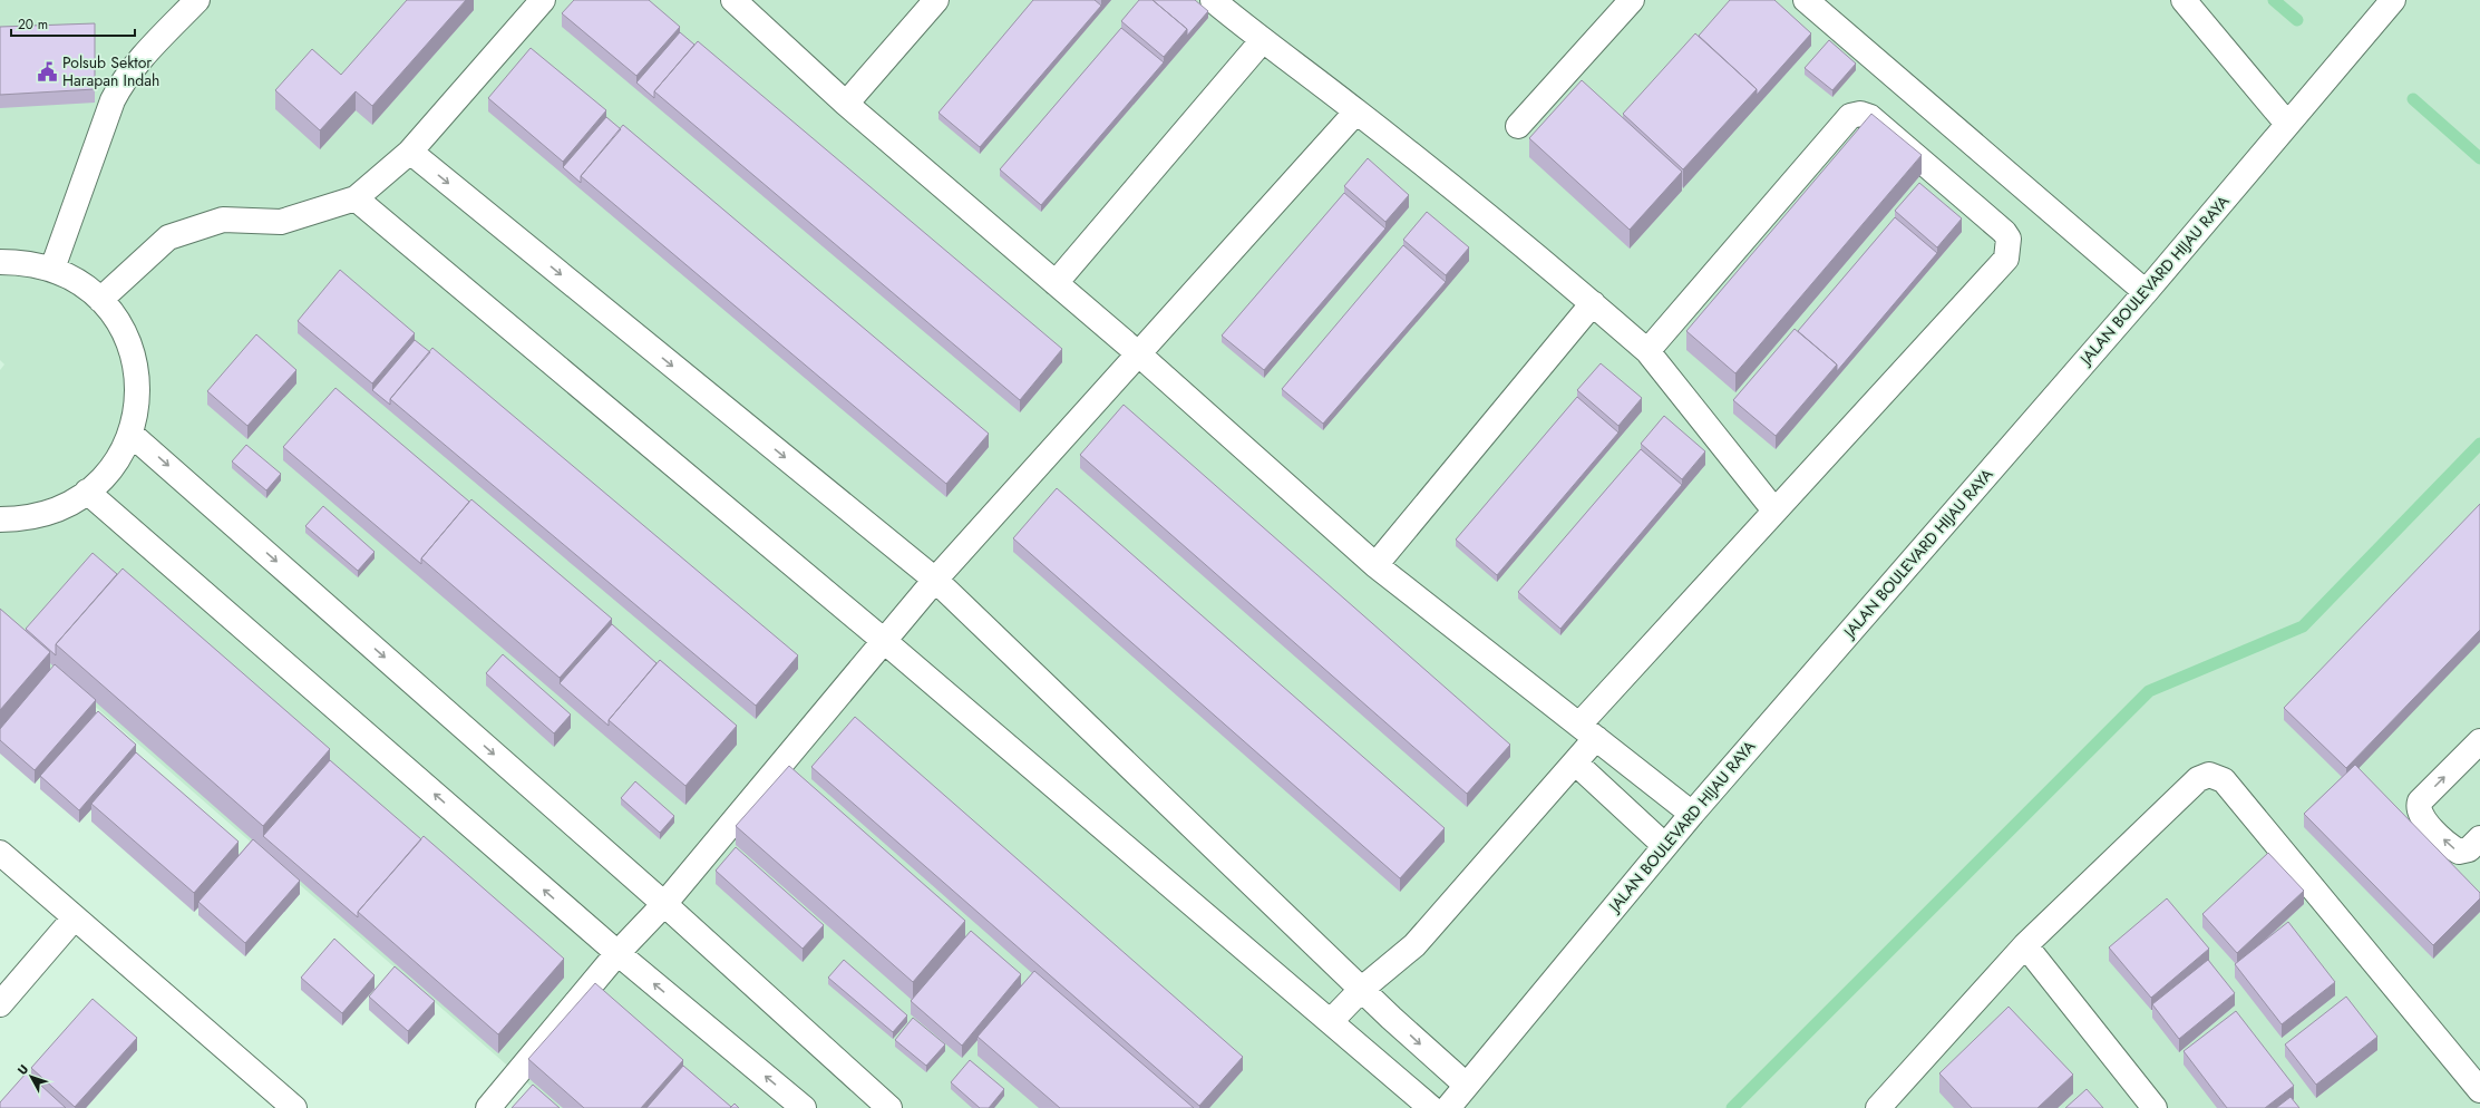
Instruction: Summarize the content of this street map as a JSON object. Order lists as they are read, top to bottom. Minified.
{"streets":{"street":["JALAN BOULEVARD HIJAU RAYA"]},"places":{"public building":["Polsub Sektor Harapan Indah"]},"scale_bar":"20 m","north":"top left"}
